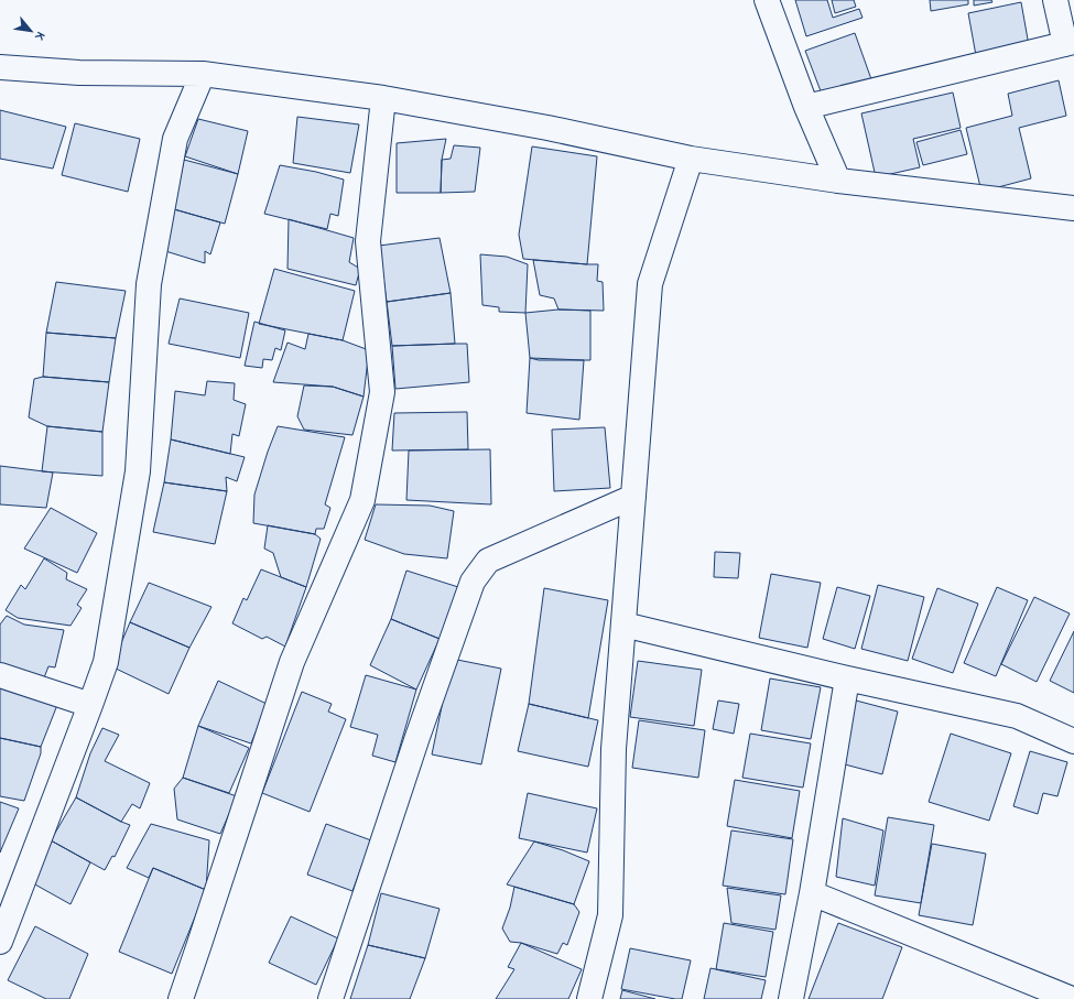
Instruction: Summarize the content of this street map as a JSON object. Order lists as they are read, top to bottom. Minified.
{"north":"bottom right"}
